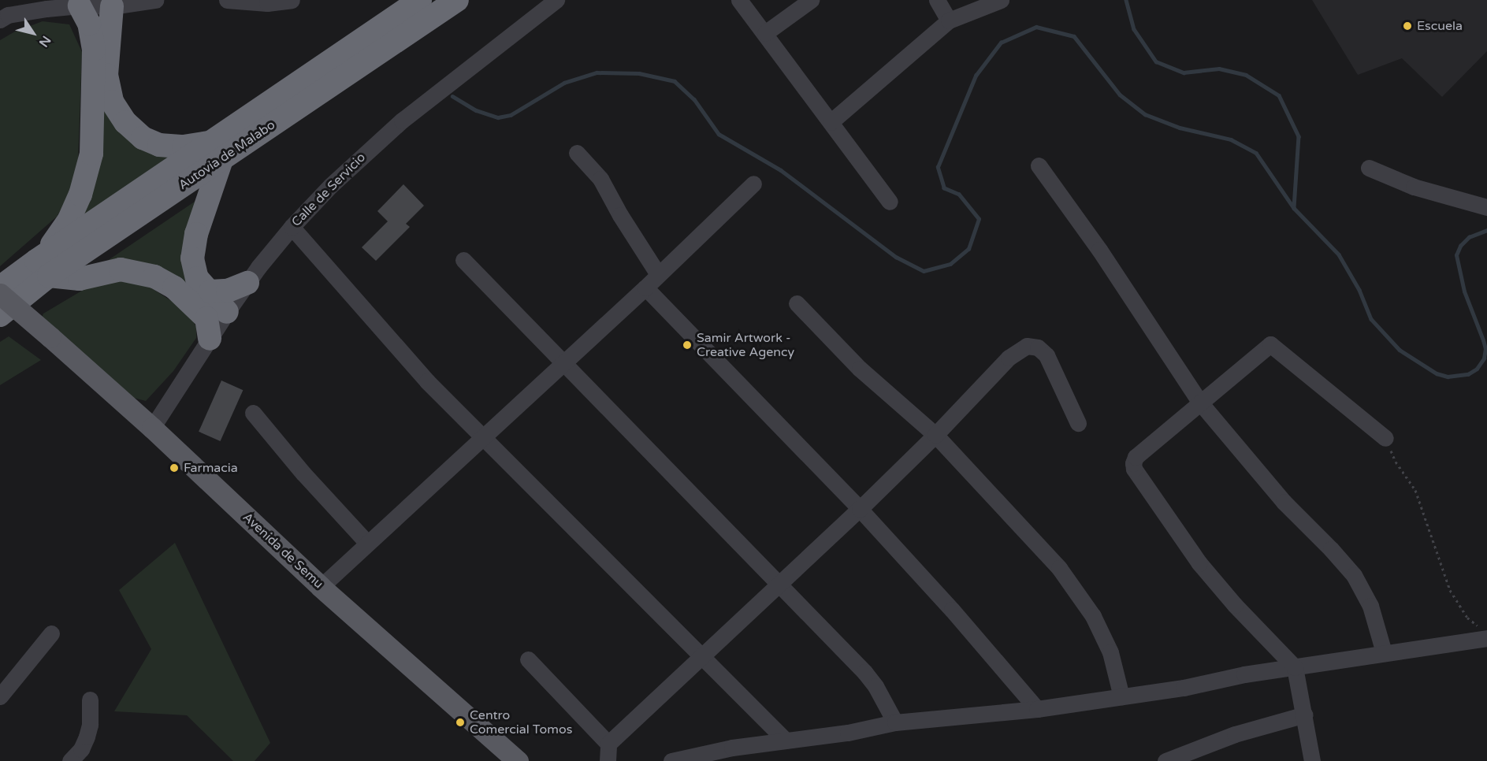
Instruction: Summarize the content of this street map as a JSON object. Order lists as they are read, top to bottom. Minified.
{"streets":{"highway":["Autovía de Malabo"],"main road":["Avenida de Semu"],"street":["Calle de Servicio"]},"crossings":[["Calle de Servicio","Avenida de Semu"]],"places":["Escuela","Samir Artwork - Creative Agency","Farmacia","Centro Comercial Tomos"],"north":"bottom right"}
